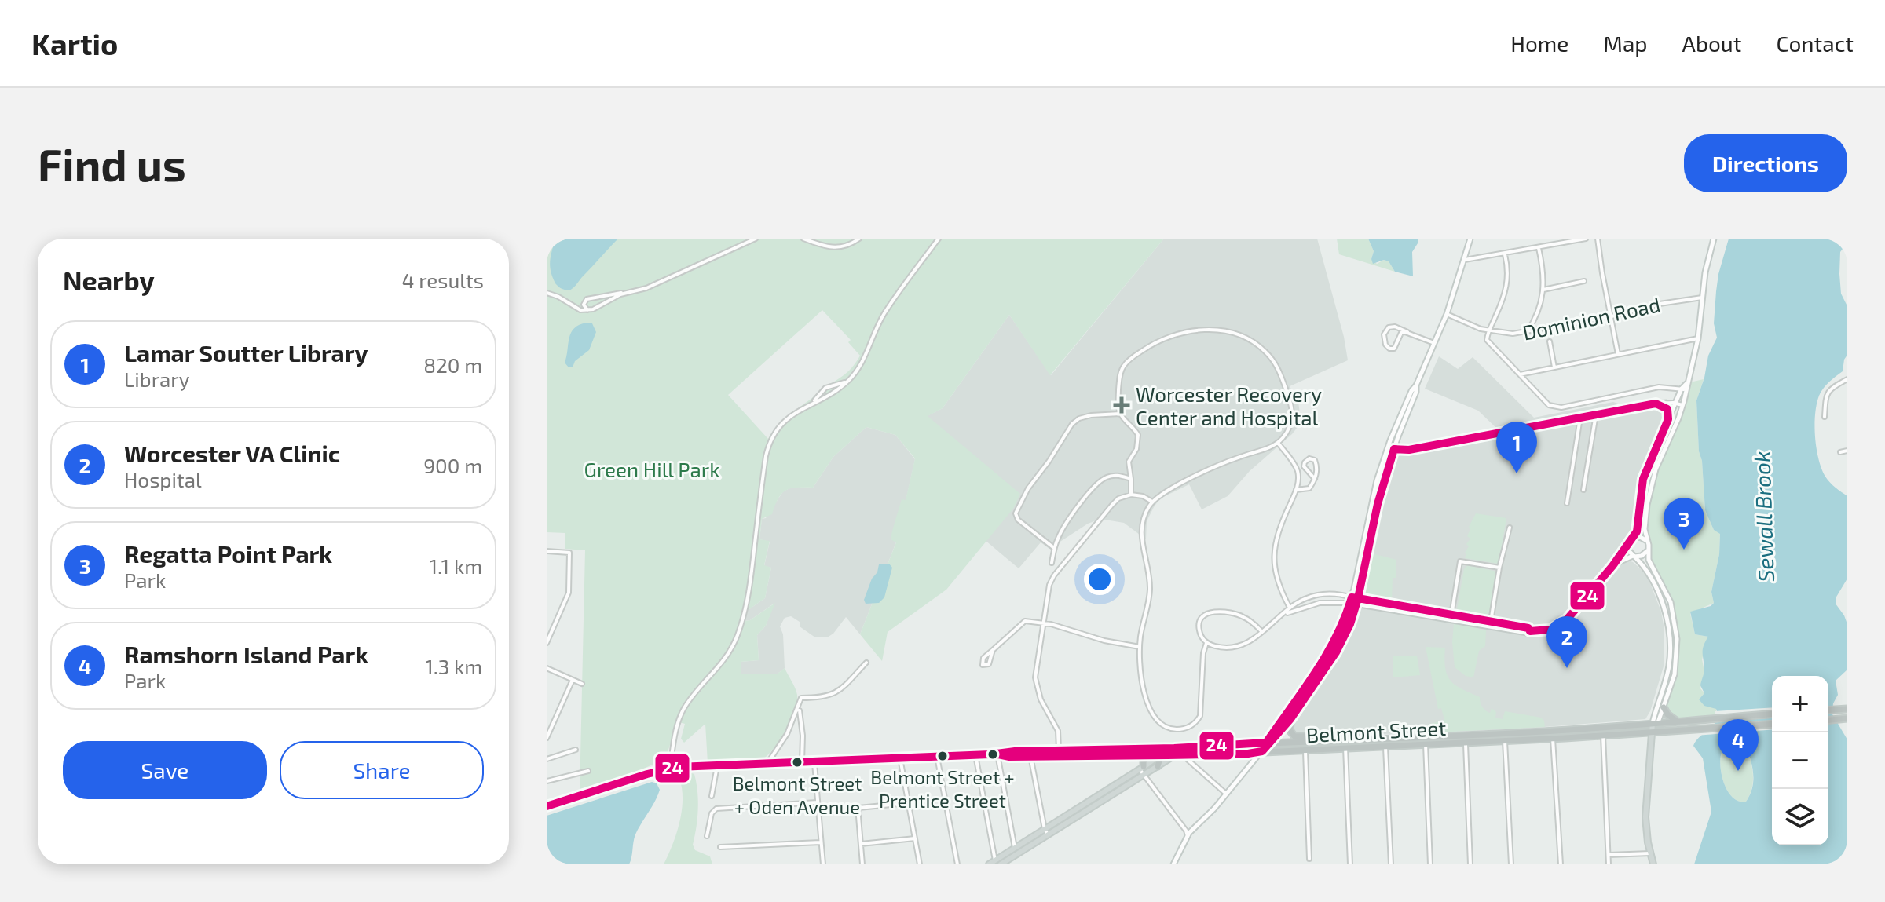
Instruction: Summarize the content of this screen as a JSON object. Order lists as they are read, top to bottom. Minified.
{"streets":{"highway":["Belmont Street"],"street":["Dominion Road"]},"water":["Sewall Brook"],"parks":["Green Hill Park"],"places":{"health":["Worcester Recovery Center and Hospital"],"other":["Belmont Street + Prentice Street","Belmont Street + Oden Avenue"]},"lines":["transit line 24"],"page":{"header":"Kartio","nav":["Home","Map","About","Contact"],"buttons":["Directions",["Save","Share"]],"title":"Find us","heading":["Nearby","4 results"],"list":[{"mark":"1","name":"Lamar Soutter Library","note":"Library","value":"820 m"},{"mark":"2","name":"Worcester VA Clinic","note":"Hospital","value":"900 m"},{"mark":"3","name":"Regatta Point Park","note":"Park","value":"1.1 km"},{"mark":"4","name":"Ramshorn Island Park","note":"Park","value":"1.3 km"}],"pins":["1","3","2","4"],"map_buttons":["+","−"]}}
